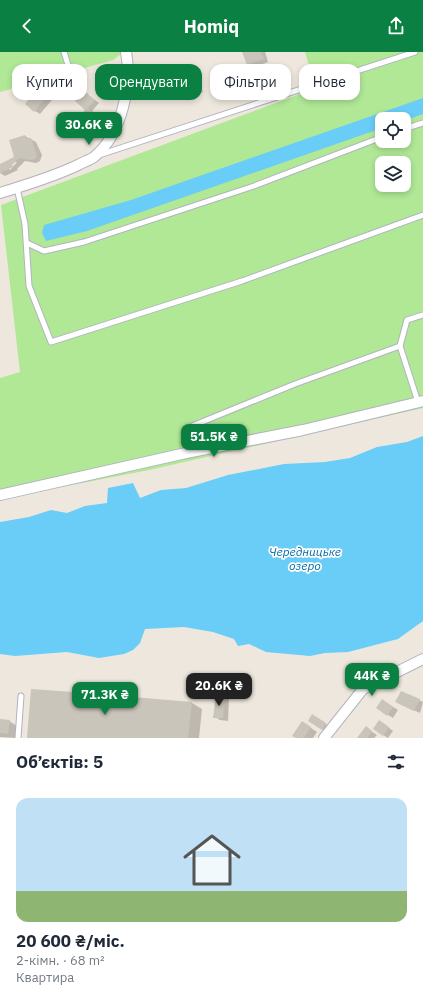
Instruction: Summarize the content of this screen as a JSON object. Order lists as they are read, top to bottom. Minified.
{"water":["Чередницьке озеро"],"page":{"header":"Homiq","chip":["Купити","Орендувати","Фільтри","Нове"],"price":["30.6K ₴","51.5K ₴","44K ₴","20.6K ₴","71.3K ₴"],"heading":"Об’єктів: 5","list":[{"name":"20 600 ₴/міс.","note":"2-кімн. · 68 m² · Квартира"}]}}
